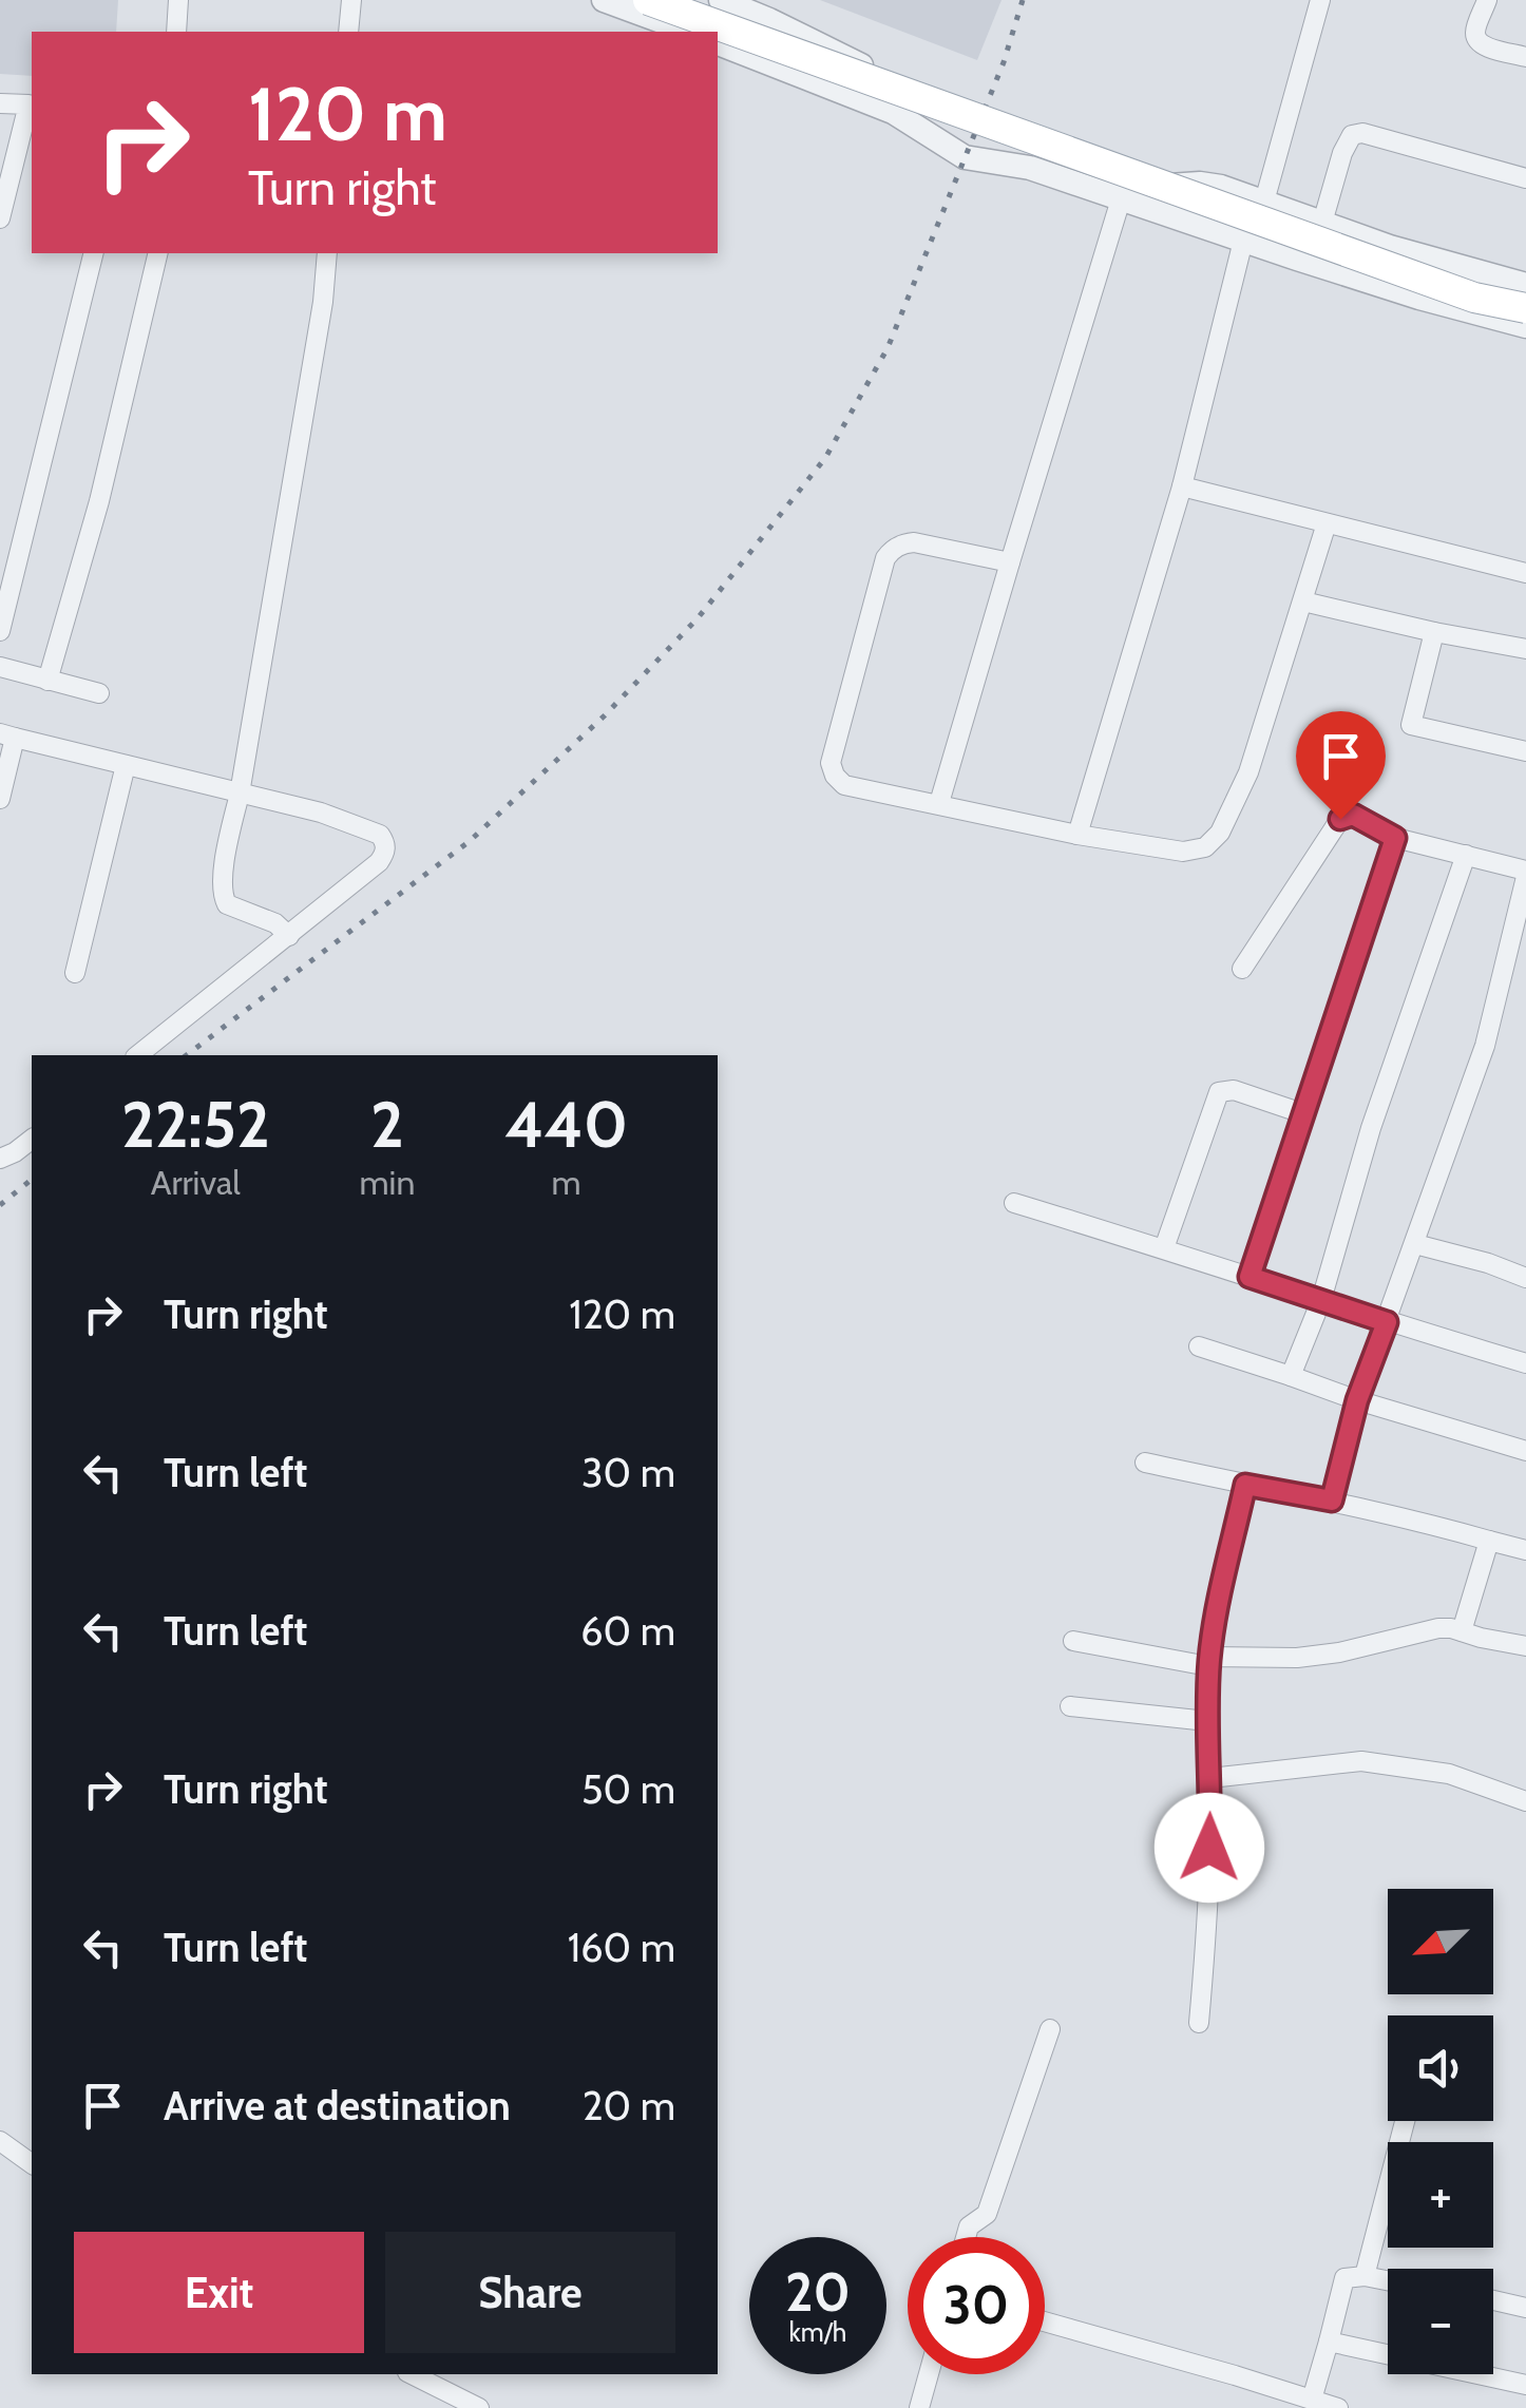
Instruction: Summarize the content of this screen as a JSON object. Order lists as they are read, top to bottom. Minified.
{"north":"bottom left","page":{"turn":["120 m","Turn right"],"eta":["22:52","Arrival","2","min","440","m"],"list":[{"name":"Turn right","value":"120 m"},{"name":"Turn left","value":"30 m"},{"name":"Turn left","value":"60 m"},{"name":"Turn right","value":"50 m"},{"name":"Turn left","value":"160 m"},{"name":"Arrive at destination","value":"20 m"}],"map_buttons":["+","−"],"buttons":["Exit","Share"],"speed":"20 km/h","limit":"30"}}
